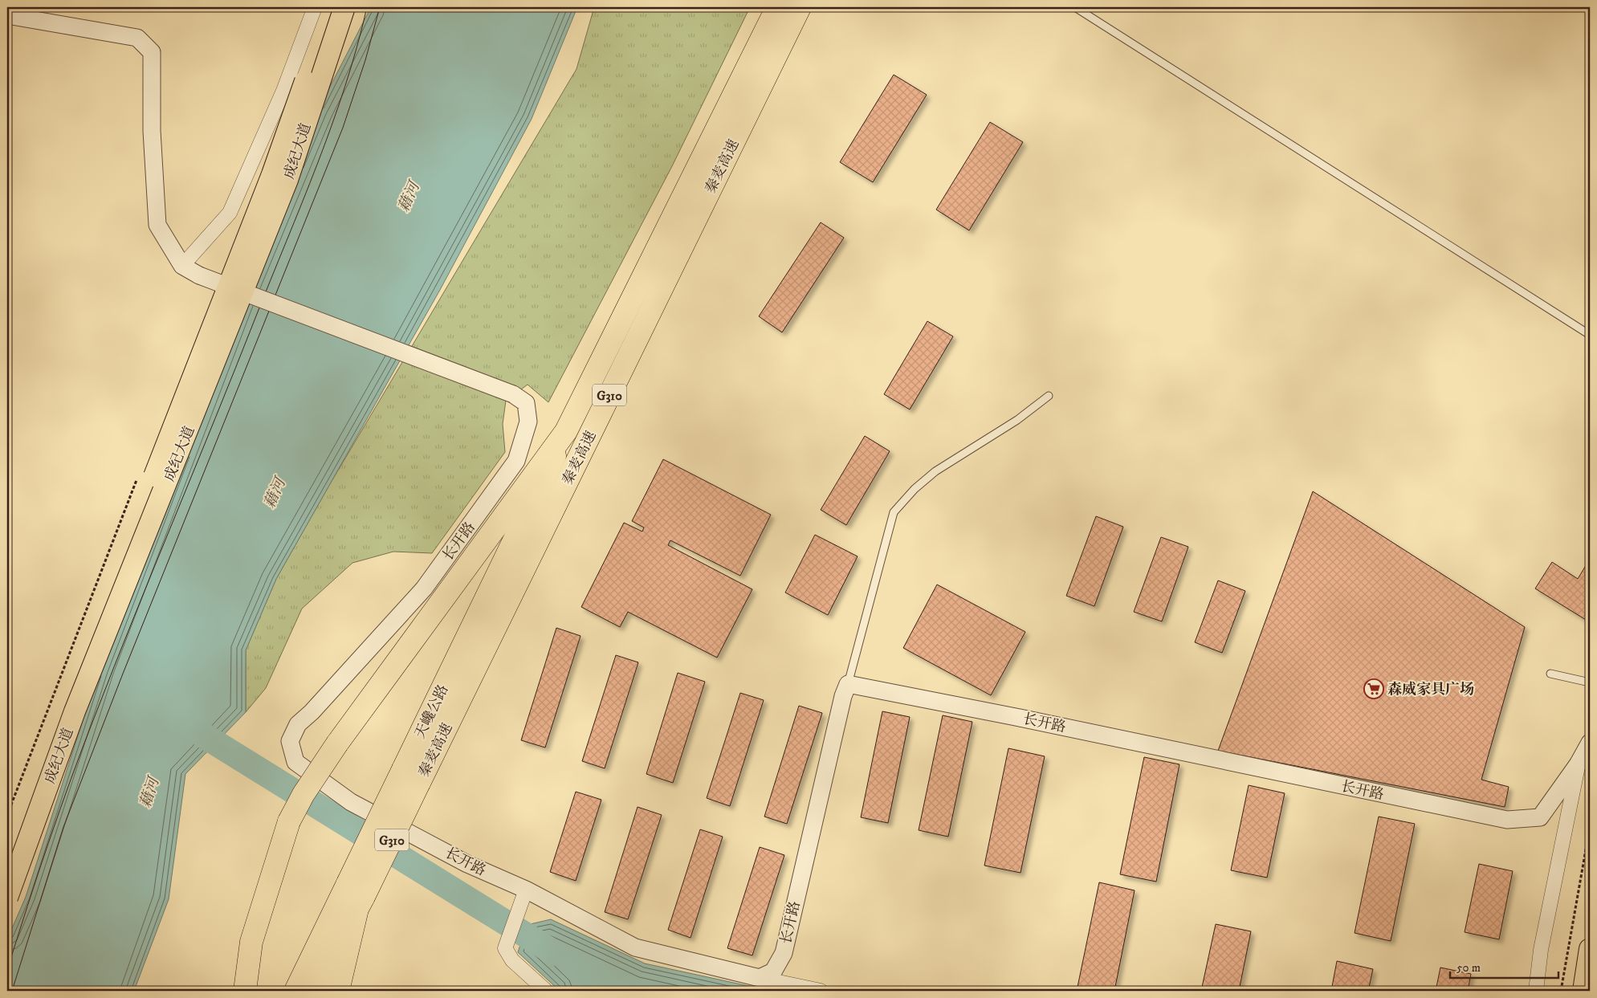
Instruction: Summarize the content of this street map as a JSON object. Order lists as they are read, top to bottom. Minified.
{"streets":{"highway":["秦麦高速","G310","天巉公路"],"main road":["成纪大道"],"street":["长开路"]},"crossings":[["秦麦高速","G310"],["秦麦高速","天巉公路"]],"water":["藉河"],"places":{"supermarket":["森威家具广场"]},"scale_bar":"50 m"}
